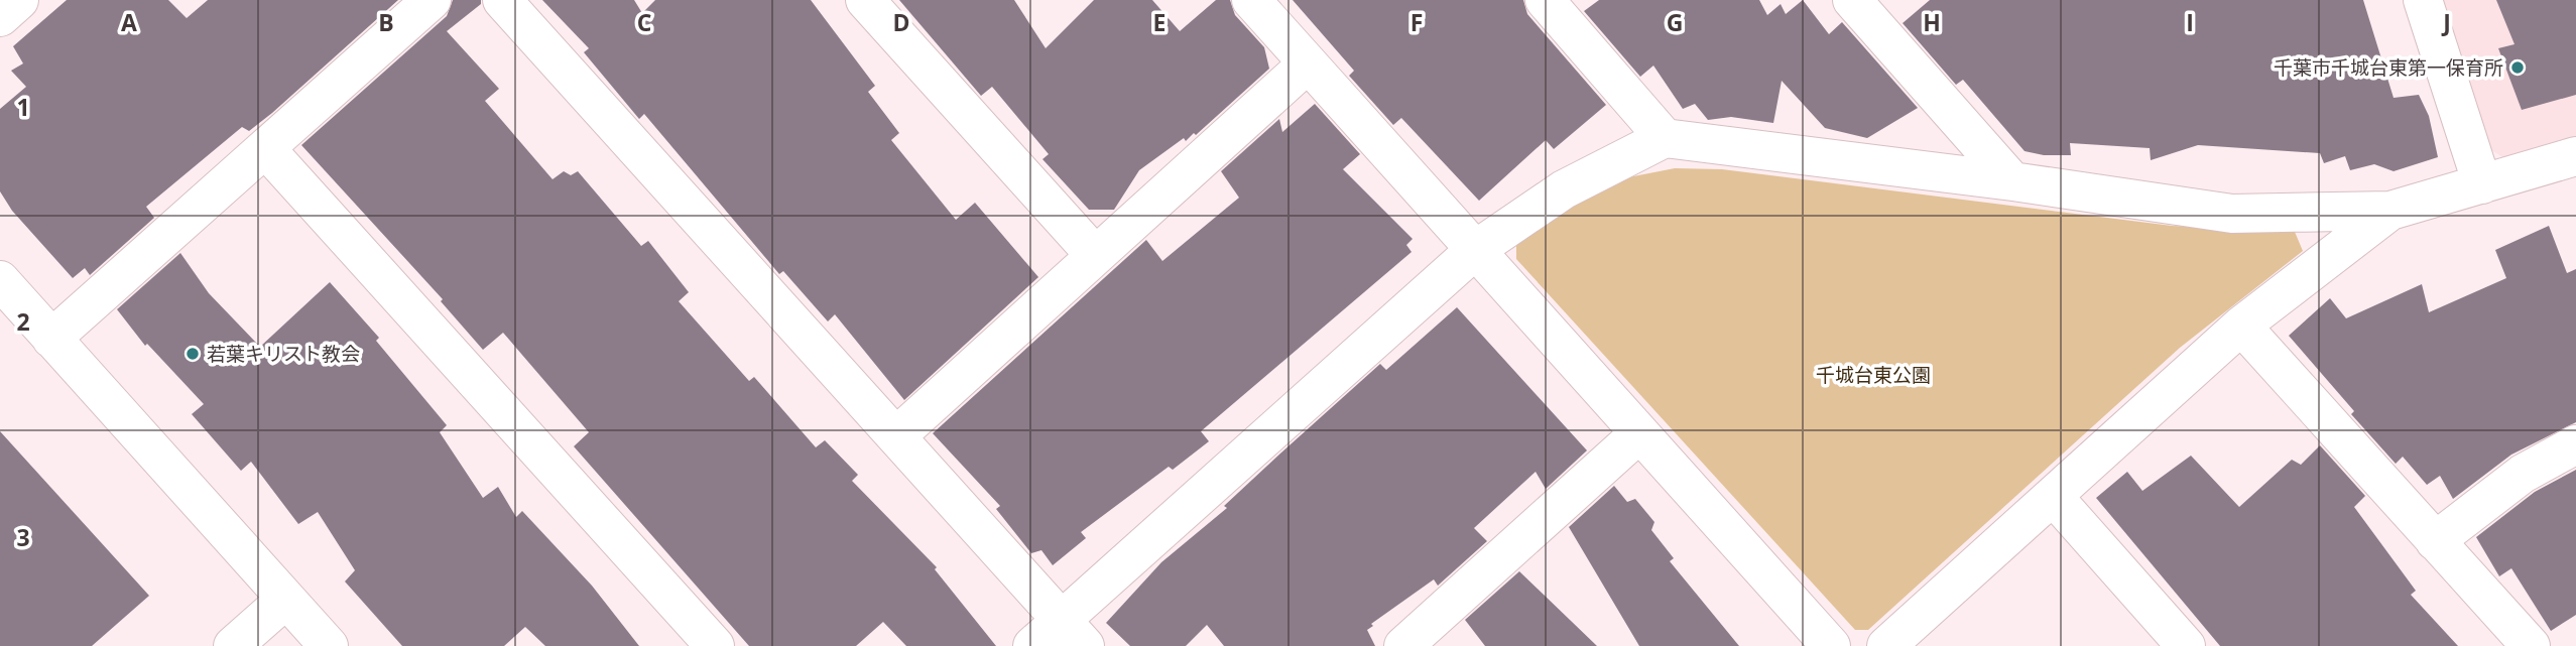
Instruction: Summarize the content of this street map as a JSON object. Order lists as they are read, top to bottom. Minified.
{"parks":["千城台東公園"],"places":["千葉市千城台東第一保育所","若葉キリスト教会"],"grid":{"columns":["A","B","C","D","E","F","G","H","I","J"],"rows":["1","2","3"]}}
